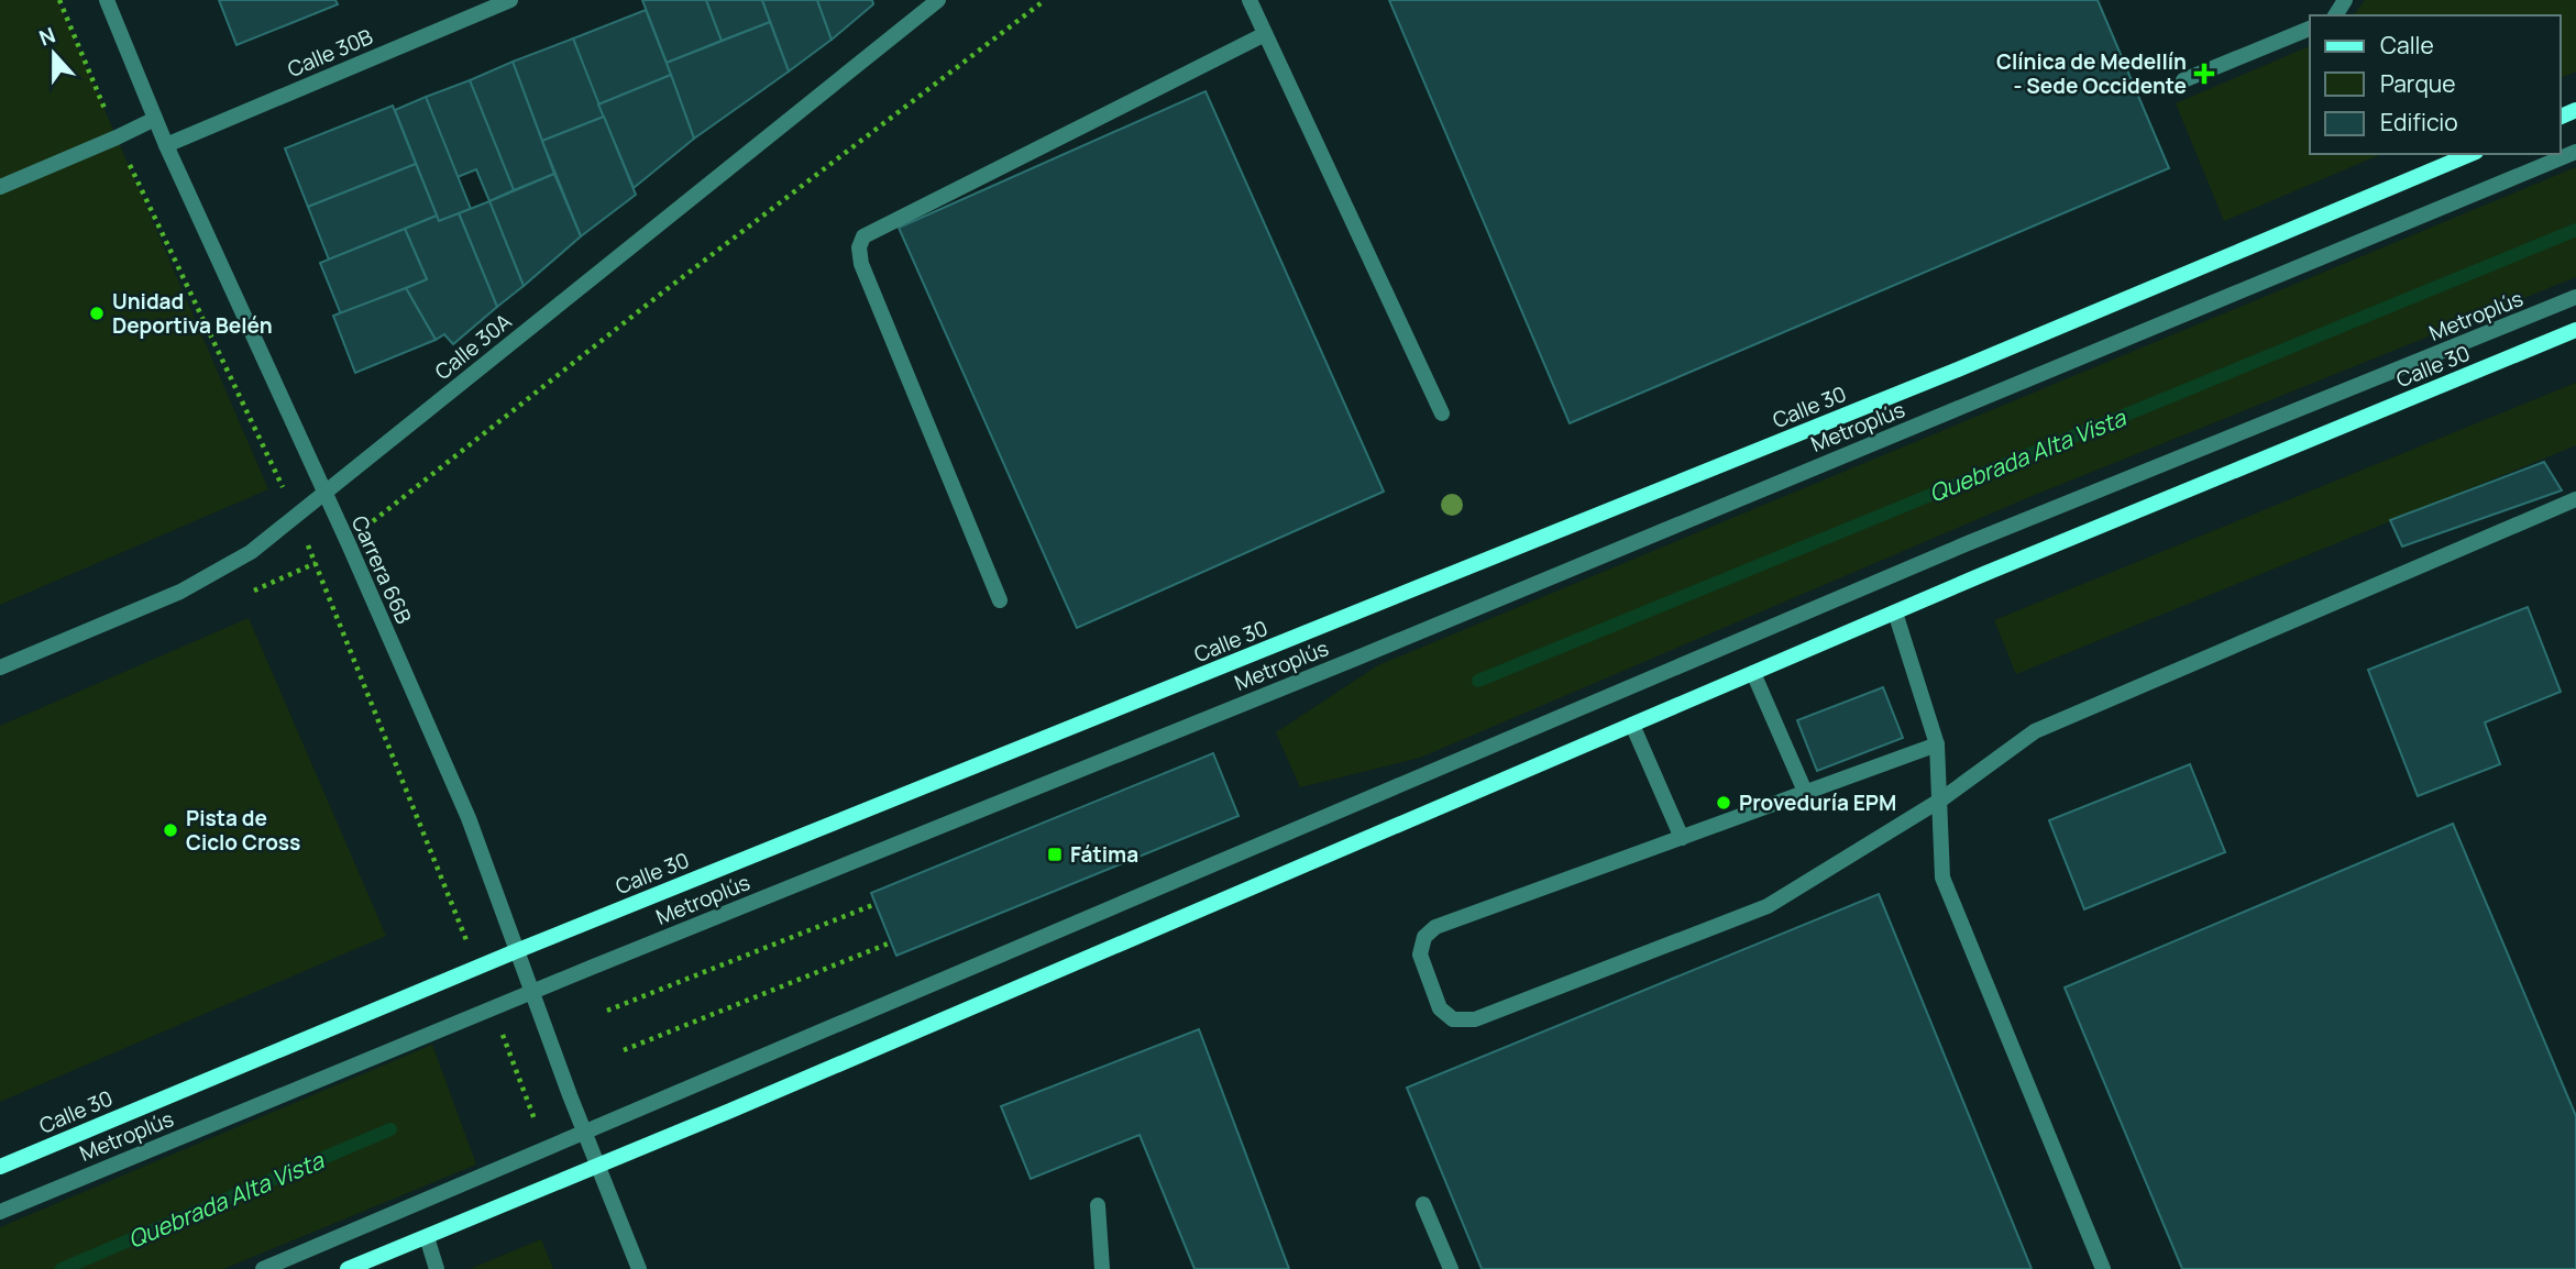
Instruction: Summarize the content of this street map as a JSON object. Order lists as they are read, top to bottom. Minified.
{"streets":{"main road":["Calle 30"],"street":["Calle 30B","Metroplús","Calle 30A","Carrera 66B"]},"crossings":[["Calle 30B","Carrera 66B"],["Metroplús","Carrera 66B"],["Calle 30A","Carrera 66B"],["Calle 30","Carrera 66B"]],"water":["Quebrada Alta Vista"],"places":{"health":["Clínica de Medellín - Sede Occidente"],"other":["Unidad Deportiva Belén","Proveduría EPM","Pista de Ciclo Cross"],"transit":["Fátima"]},"legend":["Calle","Parque","Edificio"],"north":"top"}
